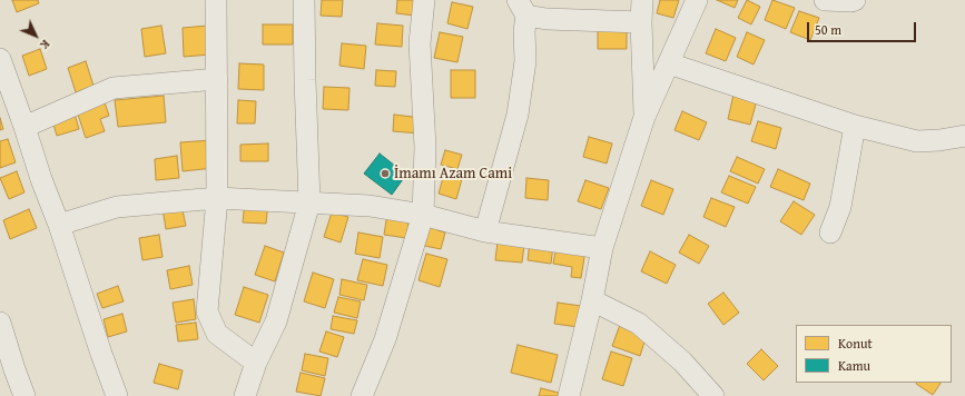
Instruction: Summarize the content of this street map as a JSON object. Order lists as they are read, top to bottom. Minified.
{"places":["İmamı Azam Cami"],"legend":["Konut","Kamu"],"scale_bar":"50 m","north":"bottom right"}
